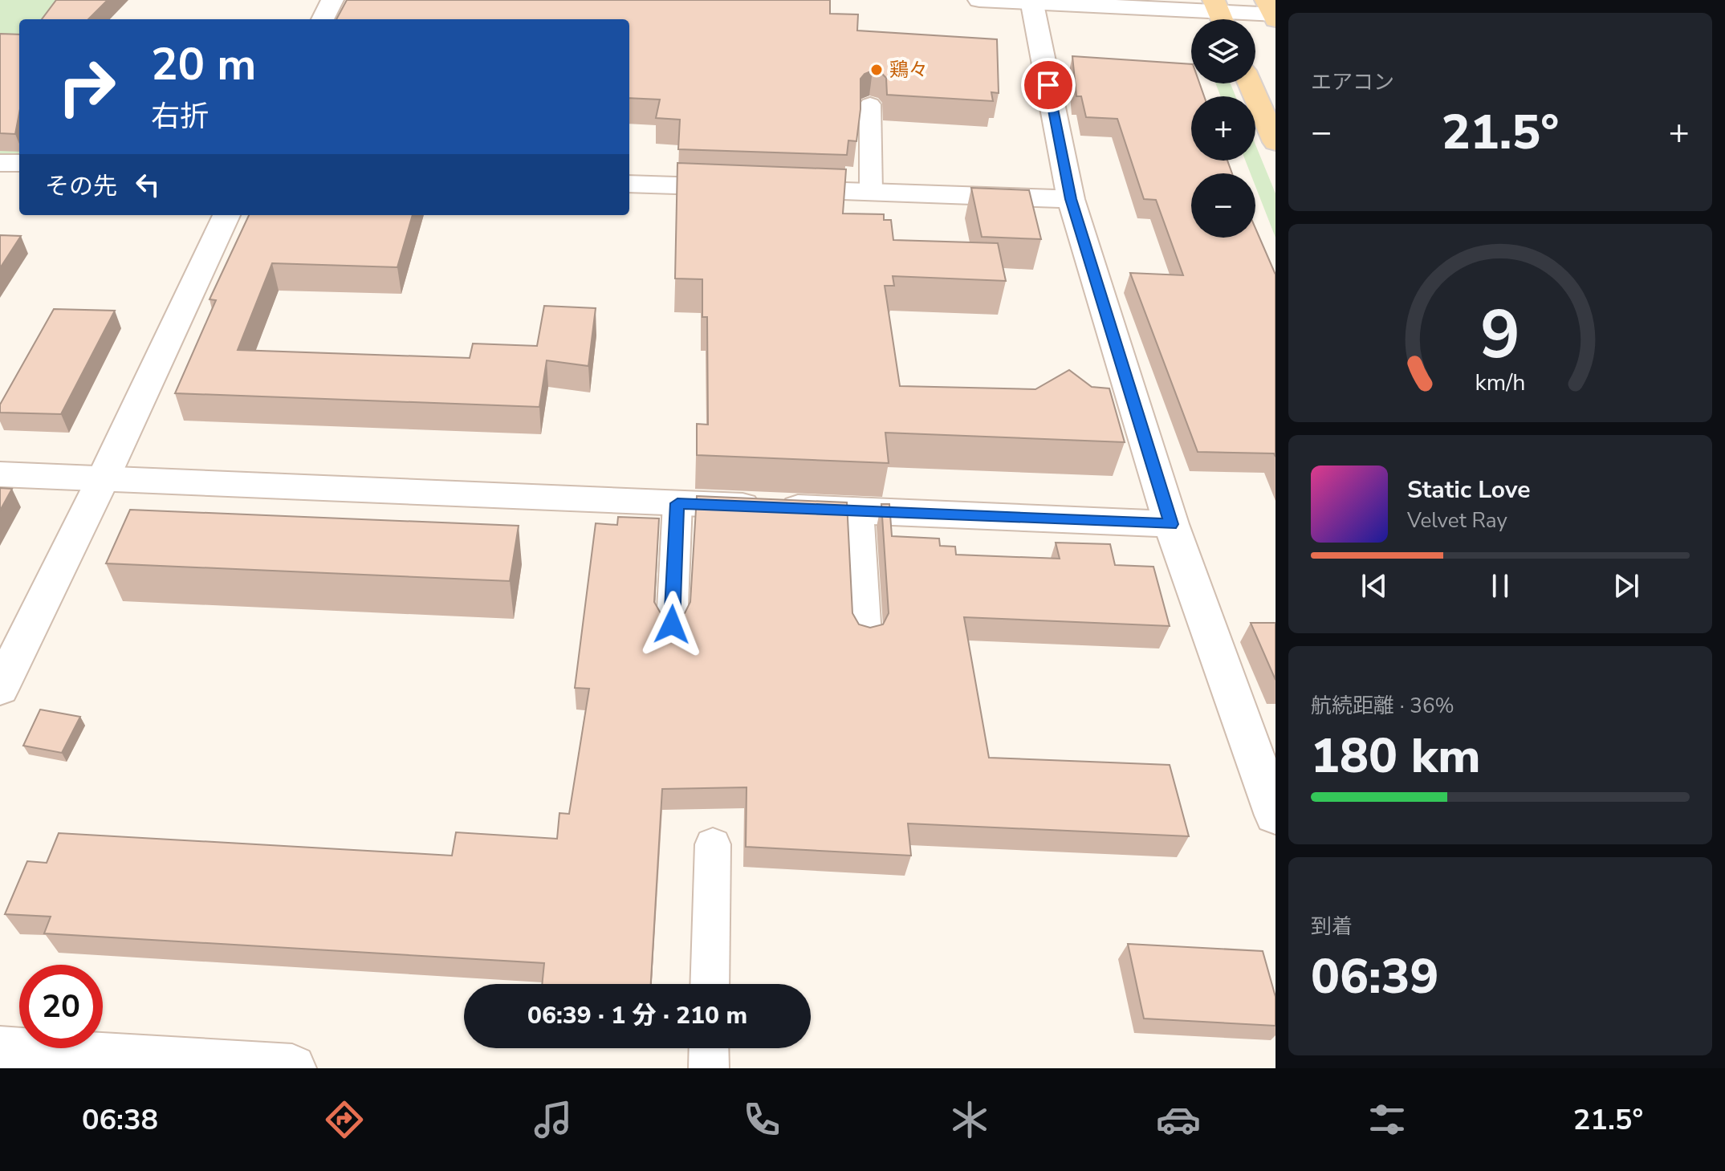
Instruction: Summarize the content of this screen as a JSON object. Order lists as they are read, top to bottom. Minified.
{"places":["鶏々"],"page":{"tile":["エアコン",["航続距離 · 36%","180 km"],["到着","06:39"]],"map_buttons":["+","−"],"turn":["20 m","右折"],"heat":["−","21.5°","+"],"then":"その先","song":["Static Love","Velvet Ray"],"limit":"20","trip":"06:39 · 1 分 · 210 m","tabs":["06:38","21.5°"],"gauge":["9","km/h"]}}
